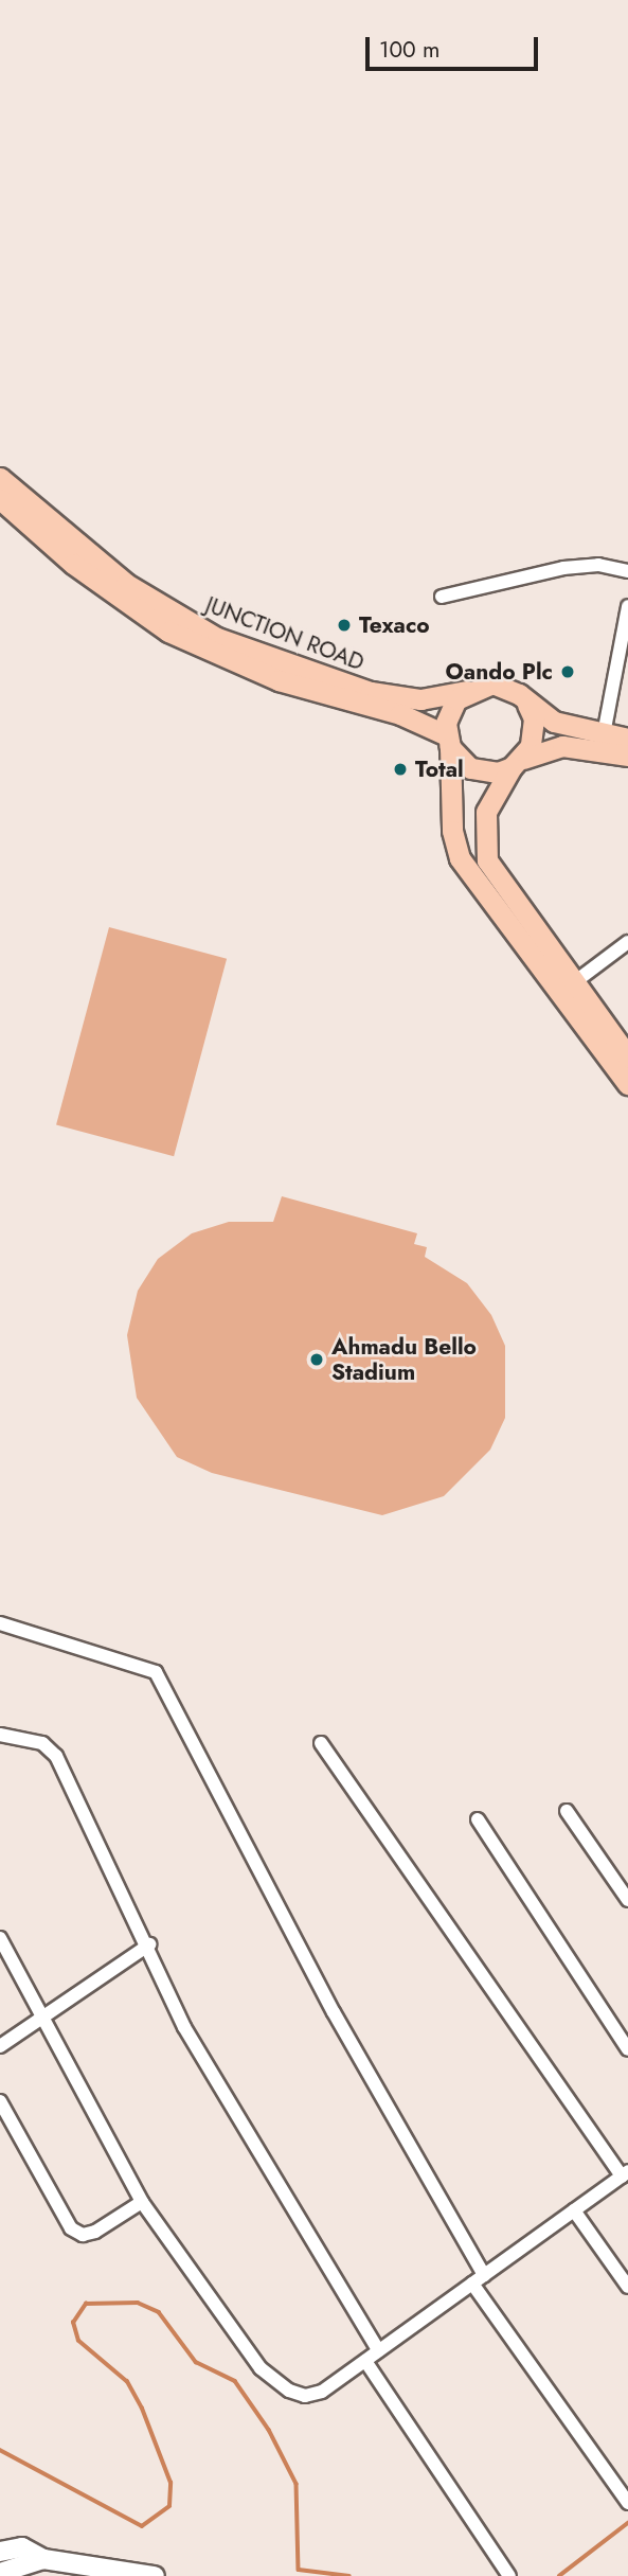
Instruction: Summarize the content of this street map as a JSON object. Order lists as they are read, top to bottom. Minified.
{"streets":{"main road":["JUNCTION ROAD"]},"places":["Texaco","Oando Plc","Total","Ahmadu Bello Stadium"],"scale_bar":"100 m"}
